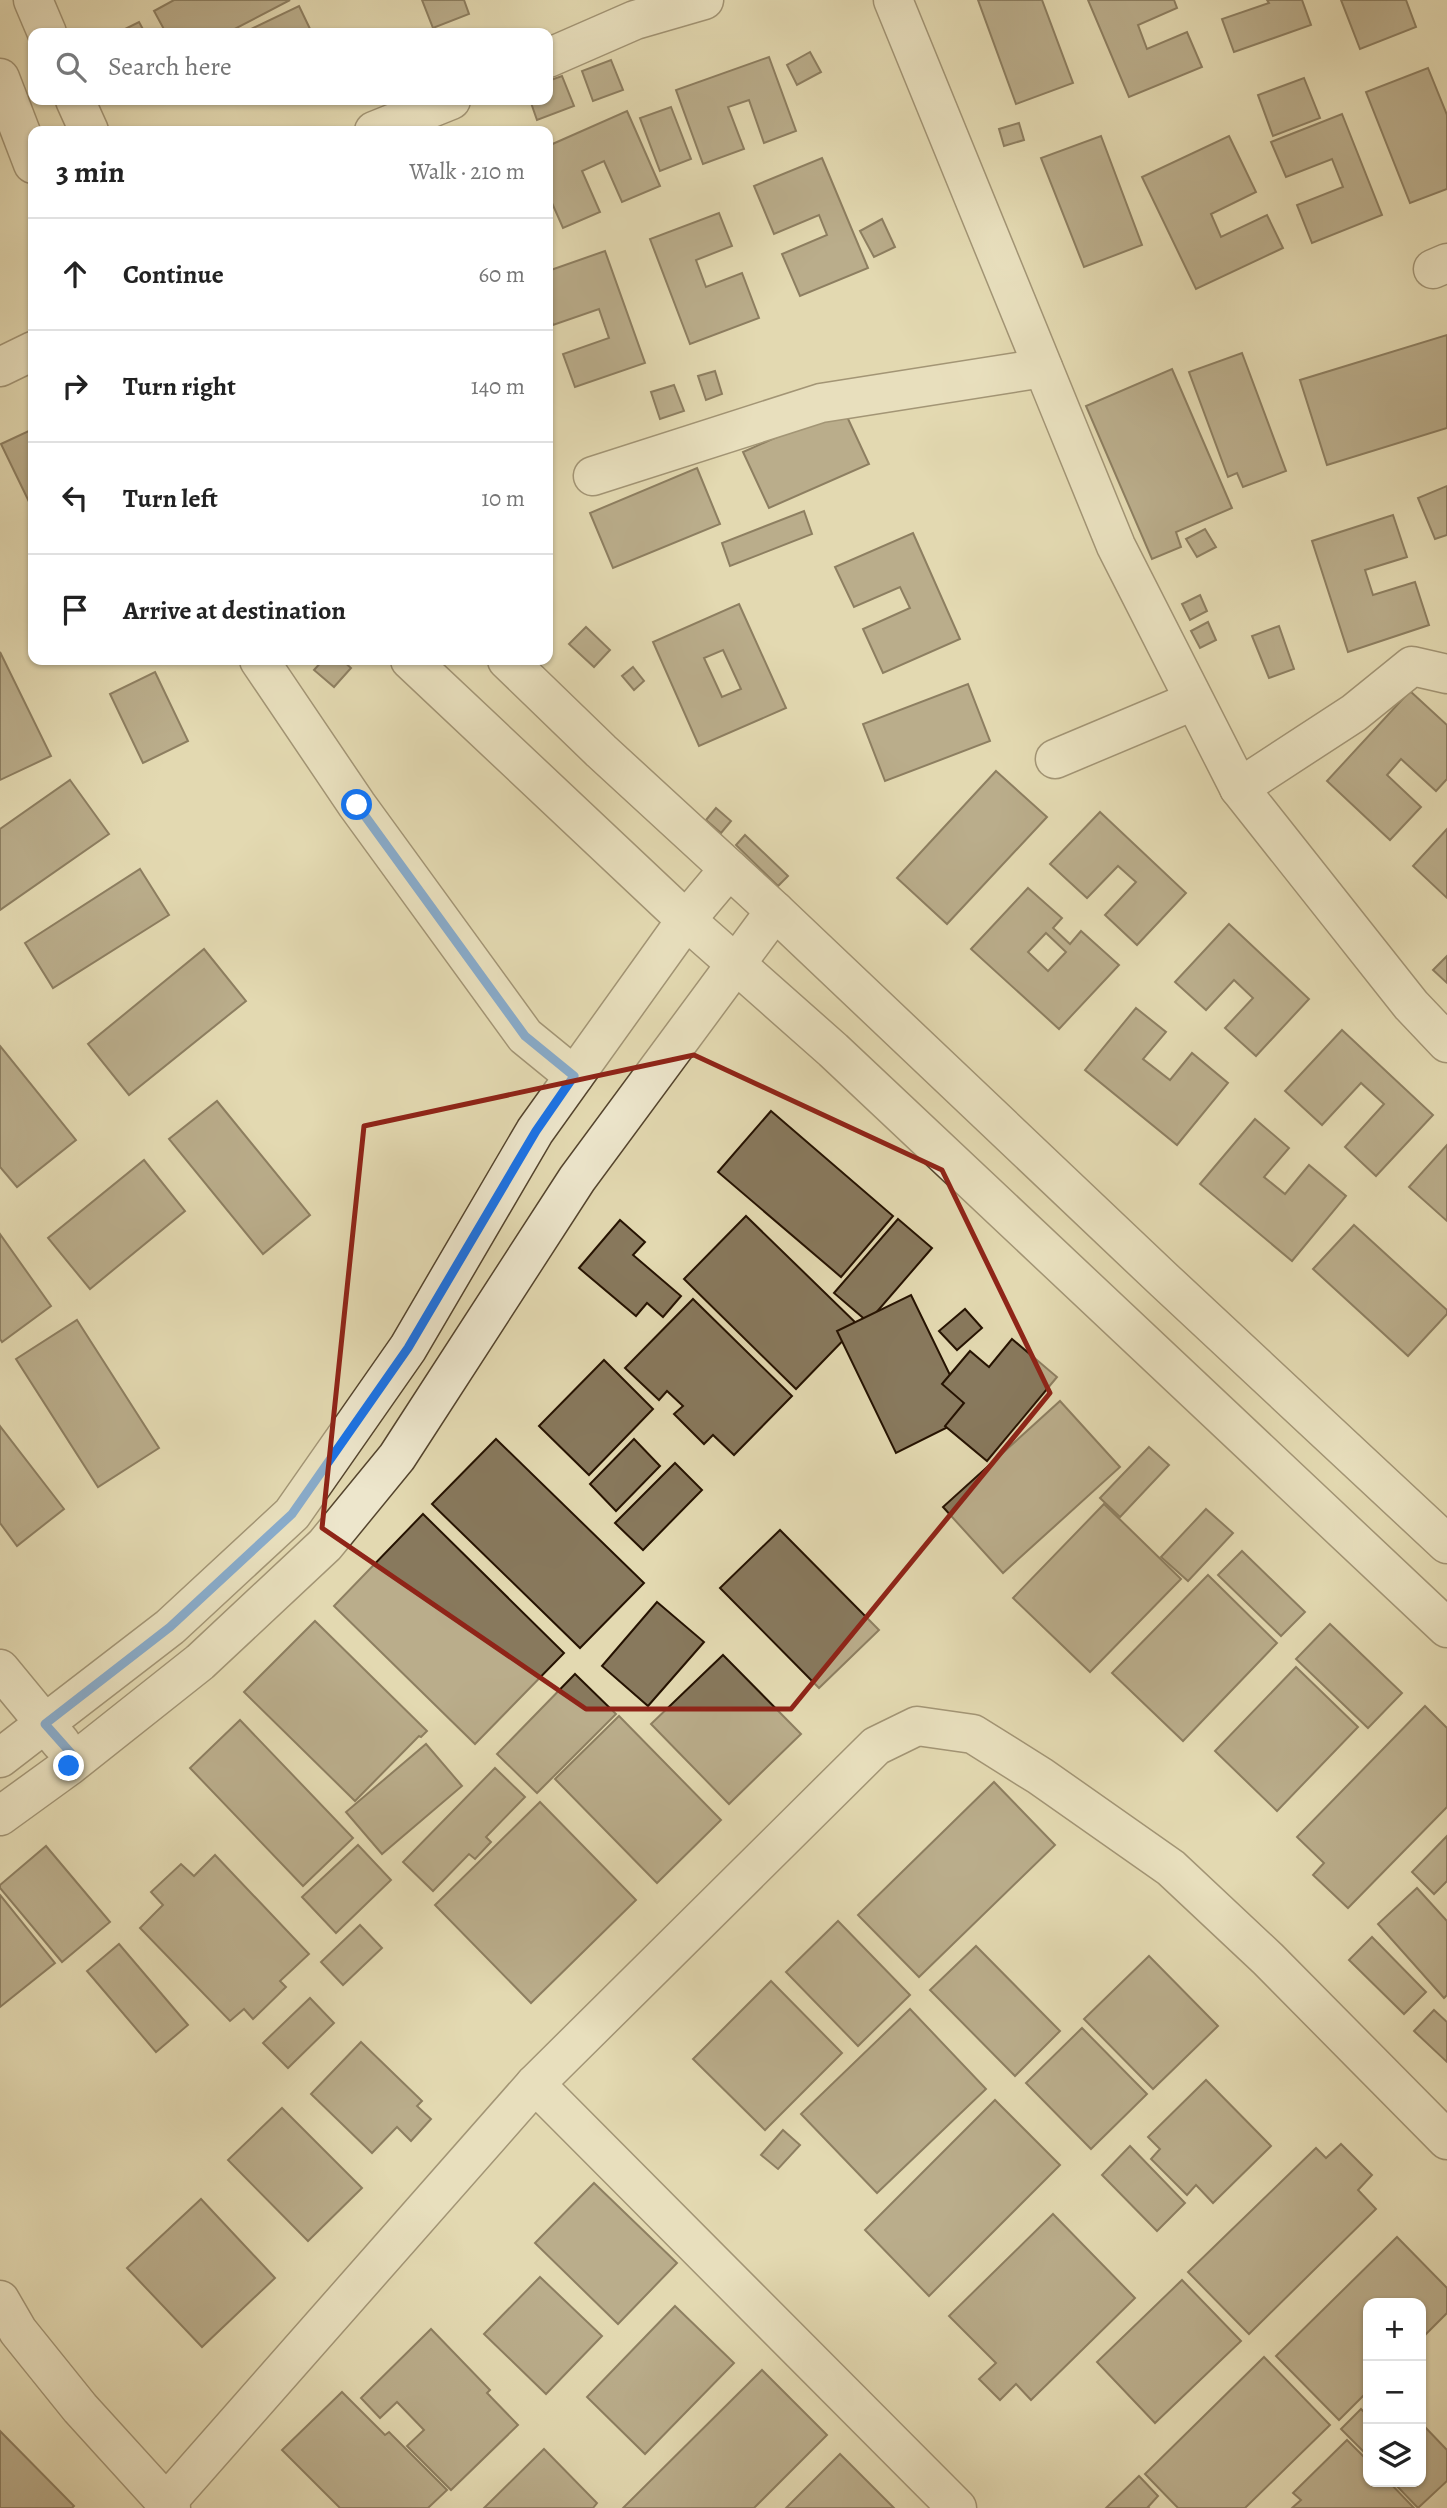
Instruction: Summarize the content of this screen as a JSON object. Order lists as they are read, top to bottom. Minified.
{"page":{"search":"Search here","heading":["3 min","Walk · 210 m"],"list":[["Continue","60 m"],["Turn right","140 m"],["Turn left","10 m"],"Arrive at destination"],"map_buttons":["+","−"]}}
